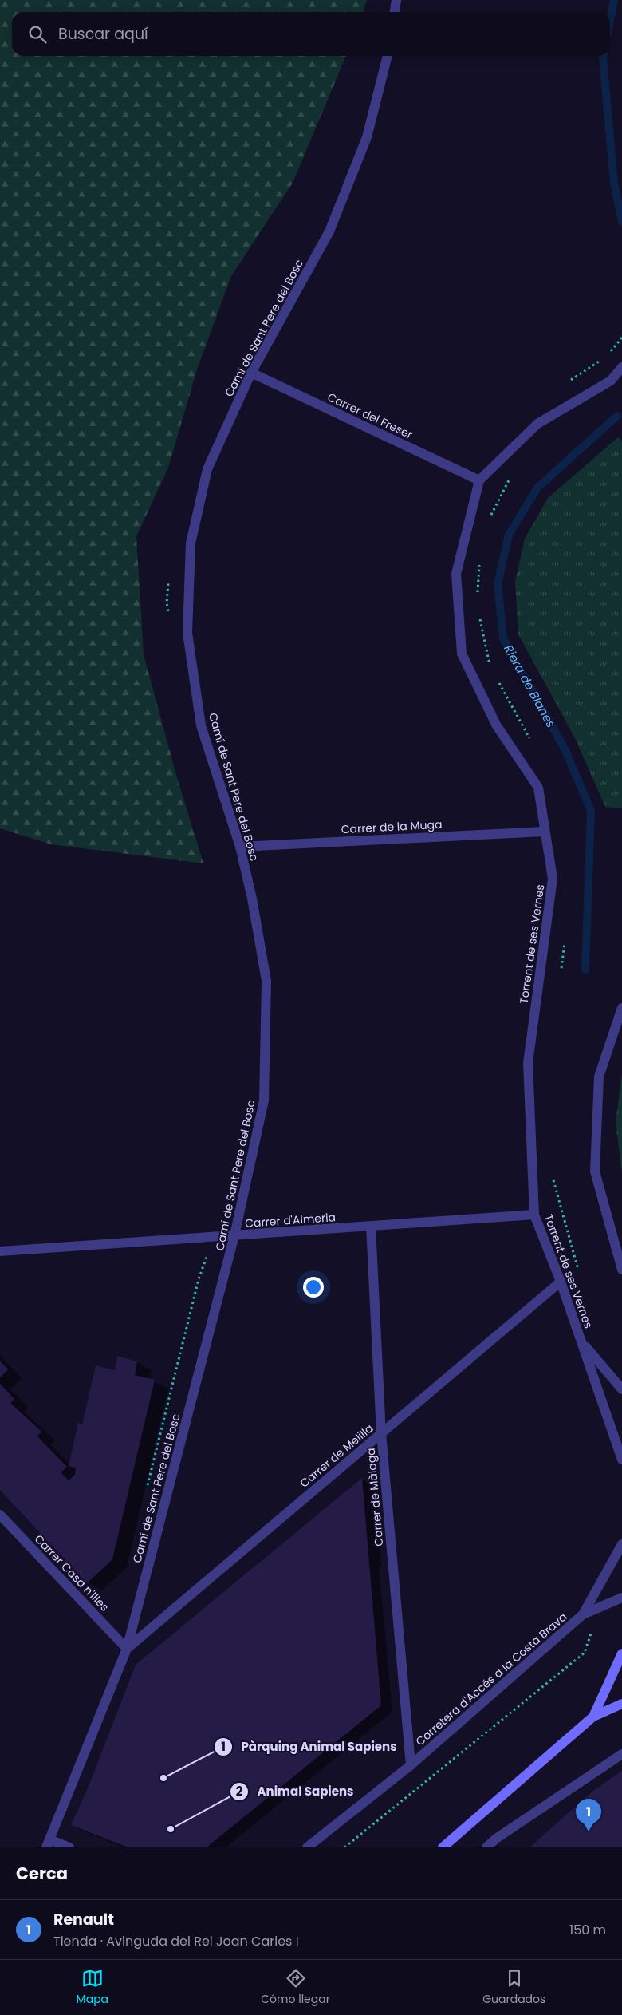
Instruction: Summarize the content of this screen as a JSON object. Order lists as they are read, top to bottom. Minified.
{"streets":{"street":["Camí de Sant Pere del Bosc","Carrer del Freser","Carrer de la Muga","Torrent de ses Vernes","Carrer d'Almeria","Carrer de Melilla","Carrer de Màlaga","Carrer Casa n'Illes","Carretera d'Accés a la Costa Brava"]},"crossings":[["Camí de Sant Pere del Bosc","Carrer del Freser"],["Camí de Sant Pere del Bosc","Carrer de la Muga"],["Camí de Sant Pere del Bosc","Carrer d'Almeria"],["Camí de Sant Pere del Bosc","Carrer de Melilla"],["Camí de Sant Pere del Bosc","Carrer Casa n'Illes"],["Carrer del Freser","Torrent de ses Vernes"],["Carrer de la Muga","Torrent de ses Vernes"],["Torrent de ses Vernes","Carrer d'Almeria"],["Torrent de ses Vernes","Carrer de Melilla"],["Carrer d'Almeria","Carrer de Màlaga"],["Carrer de Melilla","Carrer de Màlaga"],["Carrer de Melilla","Carrer Casa n'Illes"],["Carrer de Màlaga","Carretera d'Accés a la Costa Brava"]],"water":["Riera de Blanes"],"places":["Pàrquing Animal Sapiens","Animal Sapiens"],"page":{"search":"Buscar aquí","pins":"1","heading":"Cerca","list":[{"mark":"1","name":"Renault","note":"Tienda · Avinguda del Rei Joan Carles I","value":"150 m"}],"nav":["Mapa","Cómo llegar","Guardados"]}}
